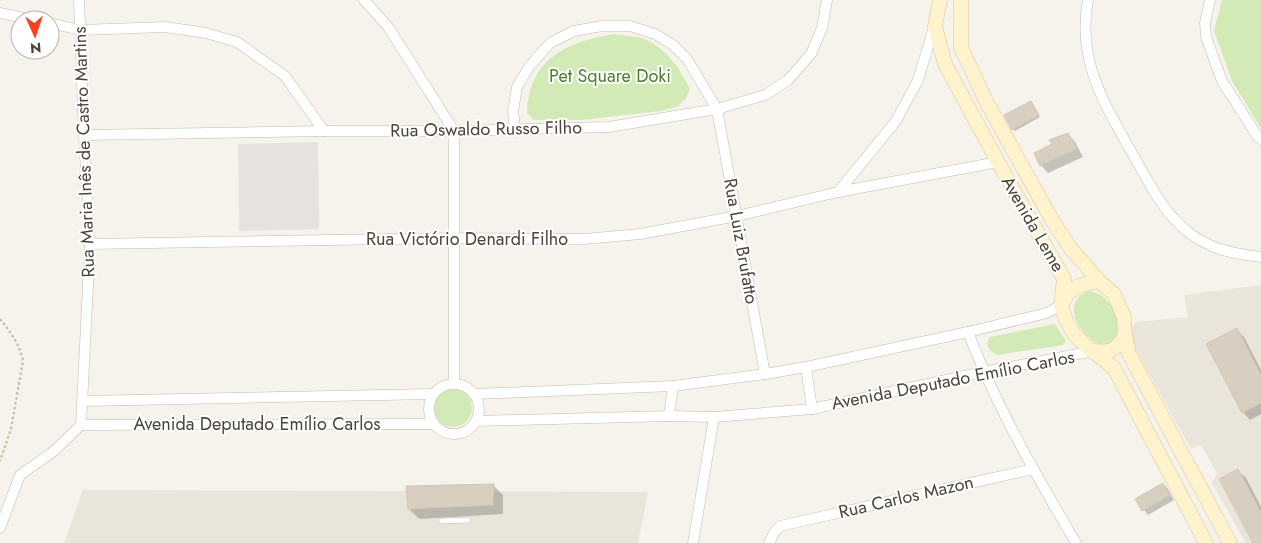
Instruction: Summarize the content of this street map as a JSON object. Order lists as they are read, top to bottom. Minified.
{"streets":{"street":["Rua Oswaldo Russo Filho","Rua Maria Inês de Castro Martins","Avenida Leme","Rua Victório Denardi Filho","Rua Luiz Brufatto","Avenida Deputado Emílio Carlos","Rua Carlos Mazon"]},"crossings":[["Rua Oswaldo Russo Filho","Rua Maria Inês de Castro Martins"],["Rua Oswaldo Russo Filho","Rua Luiz Brufatto"],["Rua Maria Inês de Castro Martins","Rua Victório Denardi Filho"],["Rua Maria Inês de Castro Martins","Avenida Deputado Emílio Carlos"],["Avenida Leme","Rua Victório Denardi Filho"],["Avenida Leme","Avenida Deputado Emílio Carlos"],["Rua Victório Denardi Filho","Rua Luiz Brufatto"]],"parks":["Pet Square Doki"],"north":"bottom"}
